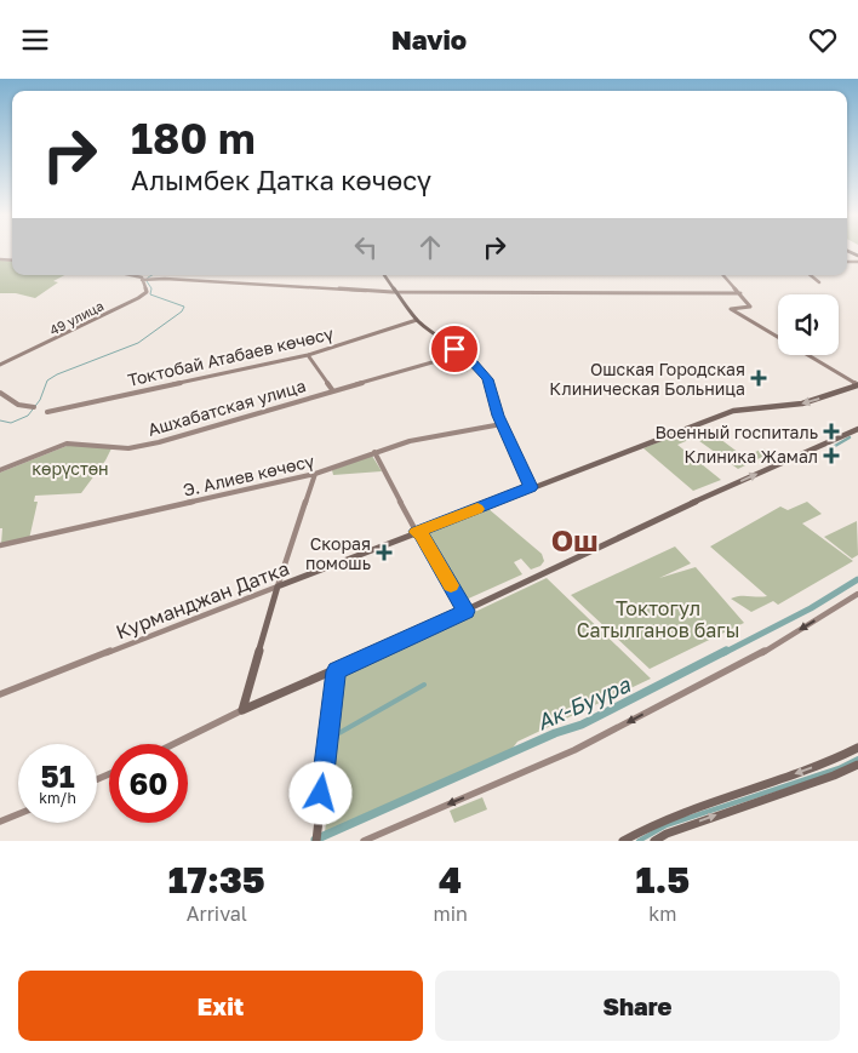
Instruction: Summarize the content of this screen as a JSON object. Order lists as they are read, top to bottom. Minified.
{"streets":{"main road":["Курманджан Датка"],"street":["49 улица","Токтобай Атабаев көчөсү","Ашхабатская улица","Э. Алиев көчөсү"]},"one_way":["Курманджан Датка"],"districts":["Ош"],"water":["Ак-Буура"],"parks":["көрүстөн","Токтогул Сатылганов багы"],"places":{"health":["Ошская Городская Клиническая Больница","Военный госпиталь","Клиника Жамал","Скорая помошь"]},"page":{"header":"Navio","turn":["180 m","Алымбек Датка көчөсү"],"speed":"51 km/h","limit":"60","eta":["17:35","Arrival","4","min","1.5","km"],"buttons":["Exit","Share"]}}
